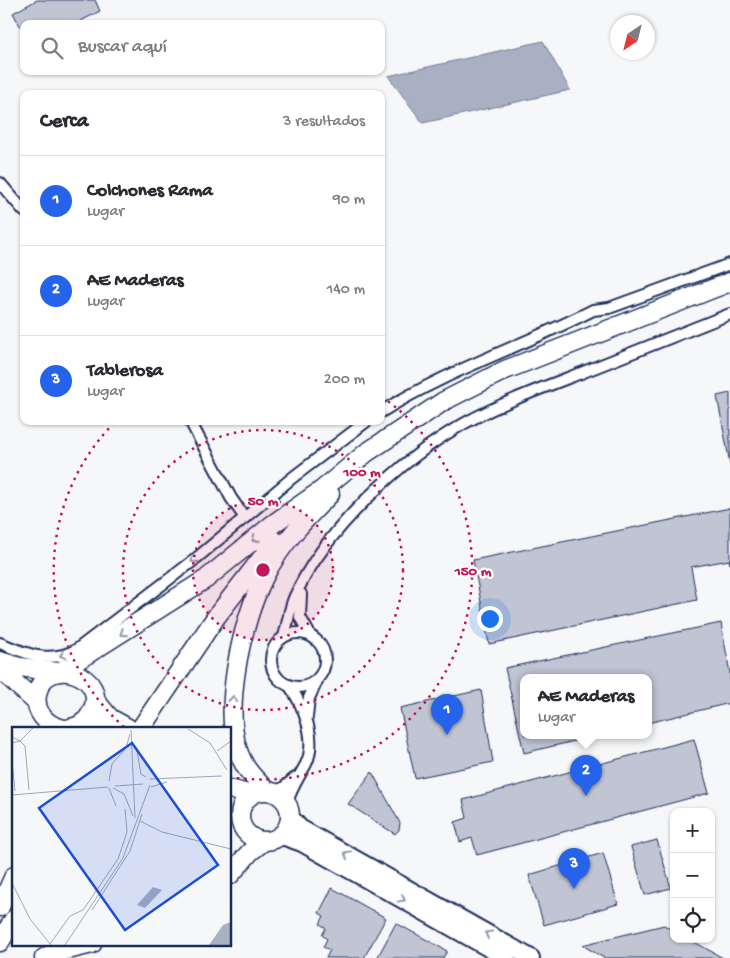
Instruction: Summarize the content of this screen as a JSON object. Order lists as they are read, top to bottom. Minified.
{"north":"bottom left","page":{"search":"Buscar aquí","heading":["Cerca","3 resultados"],"list":[{"mark":"1","name":"Colchones Rama","note":"Lugar","value":"90 m"},{"mark":"2","name":"AE Maderas","note":"Lugar","value":"140 m"},{"mark":"3","name":"Tablerosa","note":"Lugar","value":"200 m"}],"popup":["AE Maderas","Lugar"],"pins":["1","2","3"],"map_buttons":["+","−"]},"rings":["100 m","50 m","150 m"]}
